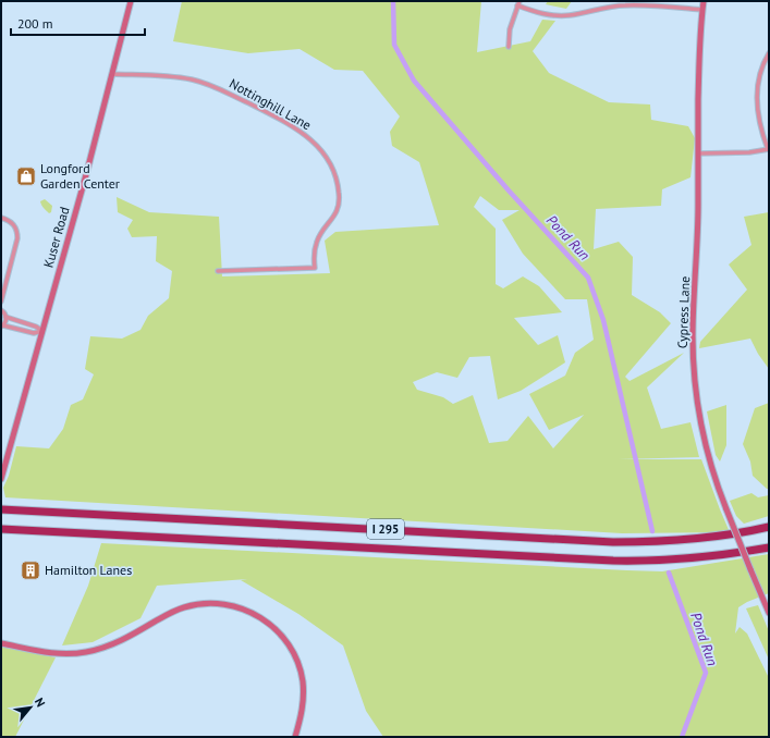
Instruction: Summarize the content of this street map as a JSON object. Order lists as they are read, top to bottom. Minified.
{"streets":{"highway":["I 295"],"street":["Nottinghill Lane","Kuser Road","Cypress Lane"]},"crossings":[["Nottinghill Lane","Kuser Road"]],"water":["Pond Run"],"places":{"shop":["Longford Garden Center"],"building":["Hamilton Lanes"]},"scale_bar":"200 m","north":"top right"}
